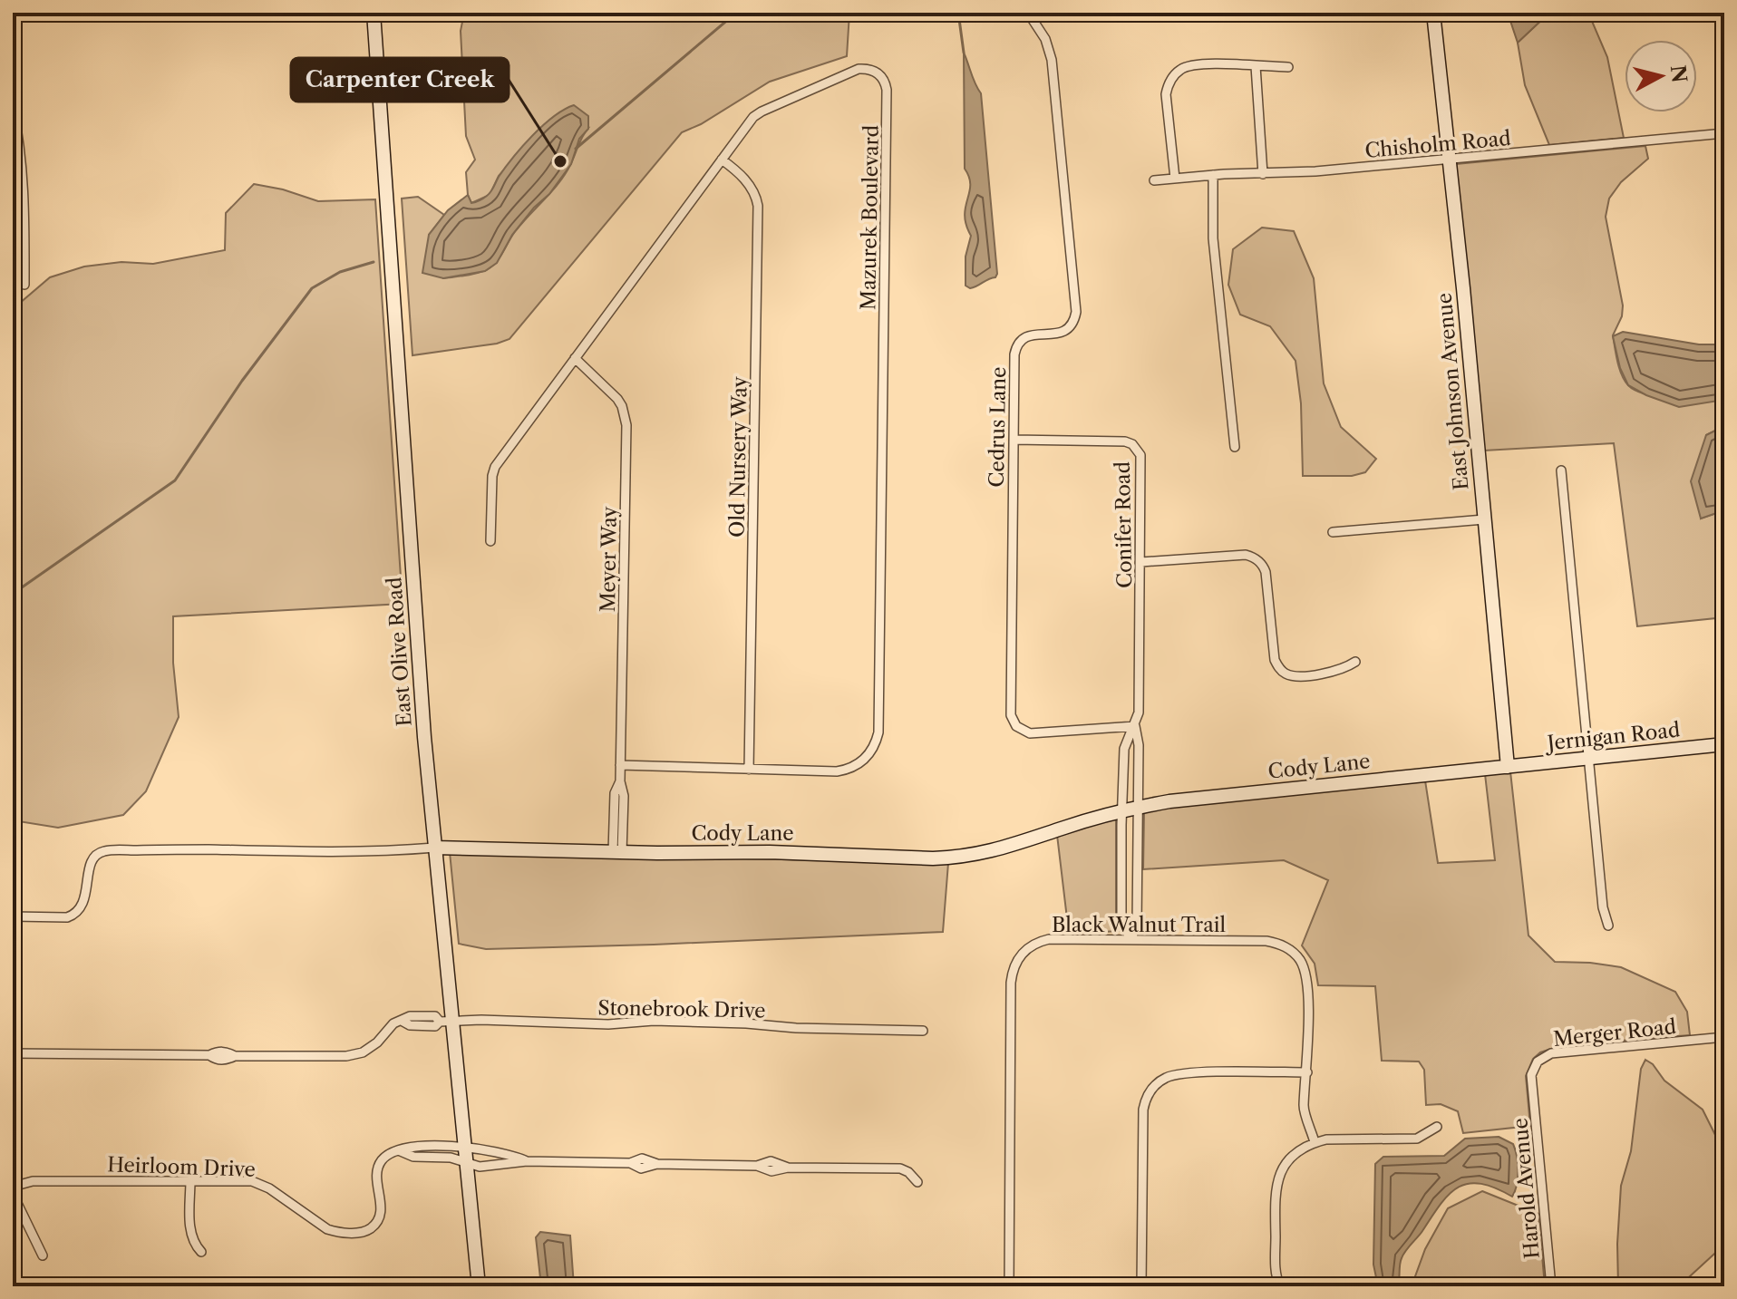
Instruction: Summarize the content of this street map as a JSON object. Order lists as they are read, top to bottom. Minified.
{"streets":{"street":["Chisholm Road","Mazurek Boulevard","East Johnson Avenue","Cedrus Lane","Old Nursery Way","Conifer Road","Meyer Way","East Olive Road","Jernigan Road","Cody Lane","Black Walnut Trail","Stonebrook Drive","Merger Road","Heirloom Drive","Harold Avenue"]},"crossings":[["Chisholm Road","East Johnson Avenue"],["Mazurek Boulevard","Old Nursery Way"],["Mazurek Boulevard","Meyer Way"],["East Johnson Avenue","Jernigan Road"],["East Johnson Avenue","Cody Lane"],["Cedrus Lane","Conifer Road"],["Conifer Road","Cody Lane"],["Conifer Road","Black Walnut Trail"],["Meyer Way","Cody Lane"],["East Olive Road","Cody Lane"],["East Olive Road","Stonebrook Drive"],["Jernigan Road","Cody Lane"],["Merger Road","Harold Avenue"]],"places":["Carpenter Creek"],"north":"right"}
